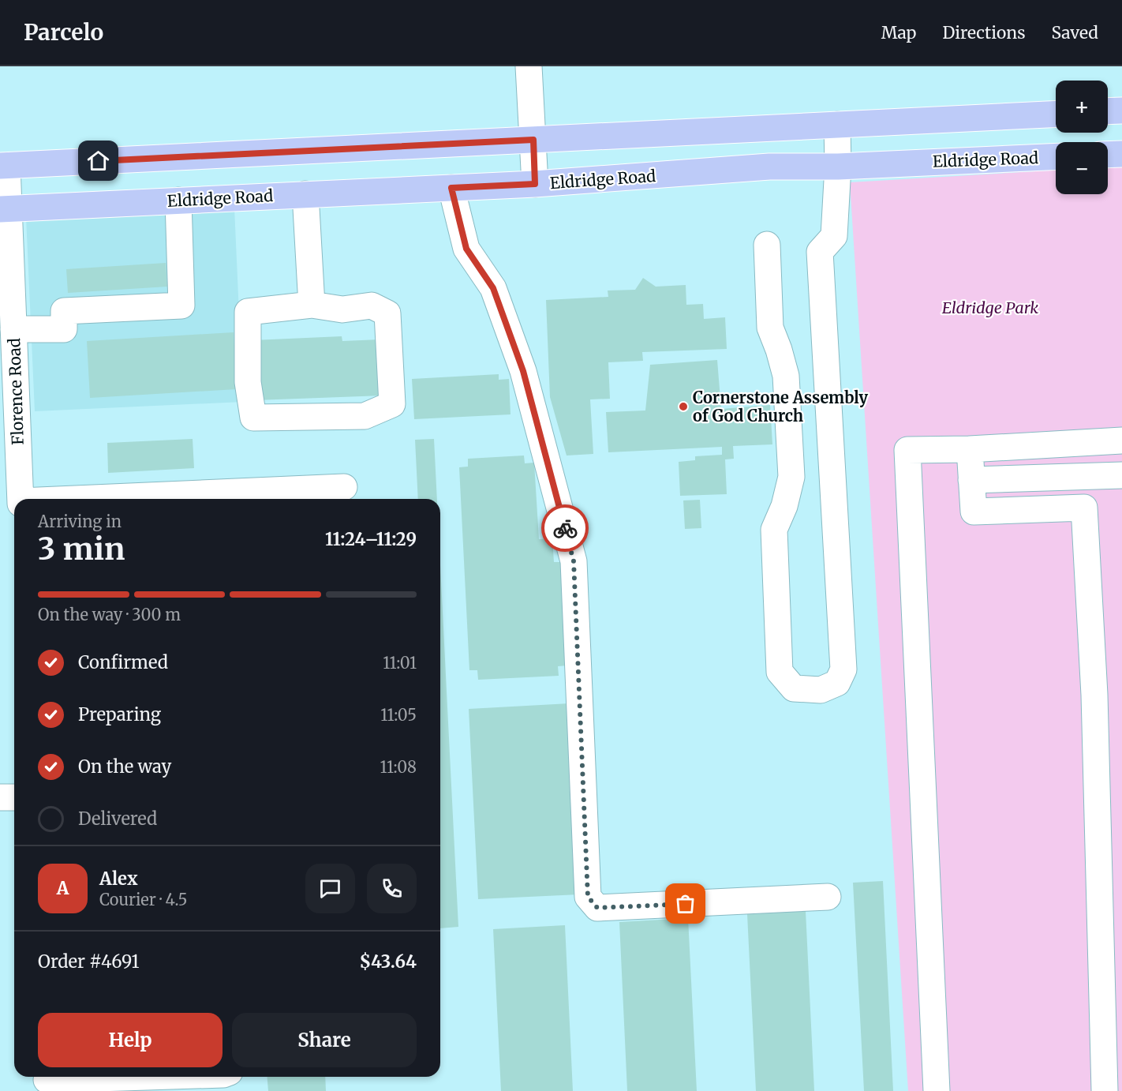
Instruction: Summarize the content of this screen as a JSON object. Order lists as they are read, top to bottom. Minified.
{"streets":{"main road":["Eldridge Road"],"street":["Florence Road"]},"crossings":[["Eldridge Road","Florence Road"]],"parks":["Eldridge Park"],"places":["Cornerstone Assembly of God Church"],"page":{"header":"Parcelo","nav":["Map","Directions","Saved"],"map_buttons":["+","−"],"heading":["3 min","Arriving in","11:24–11:29"],"panel":["Alex","Courier · 4.5","Order #4691","$43.64"],"bar":"On the way · 300 m","list":[["Confirmed","11:01"],["Preparing","11:05"],["On the way","11:08"],"Delivered"],"round":"A","buttons":["Help","Share"]}}
